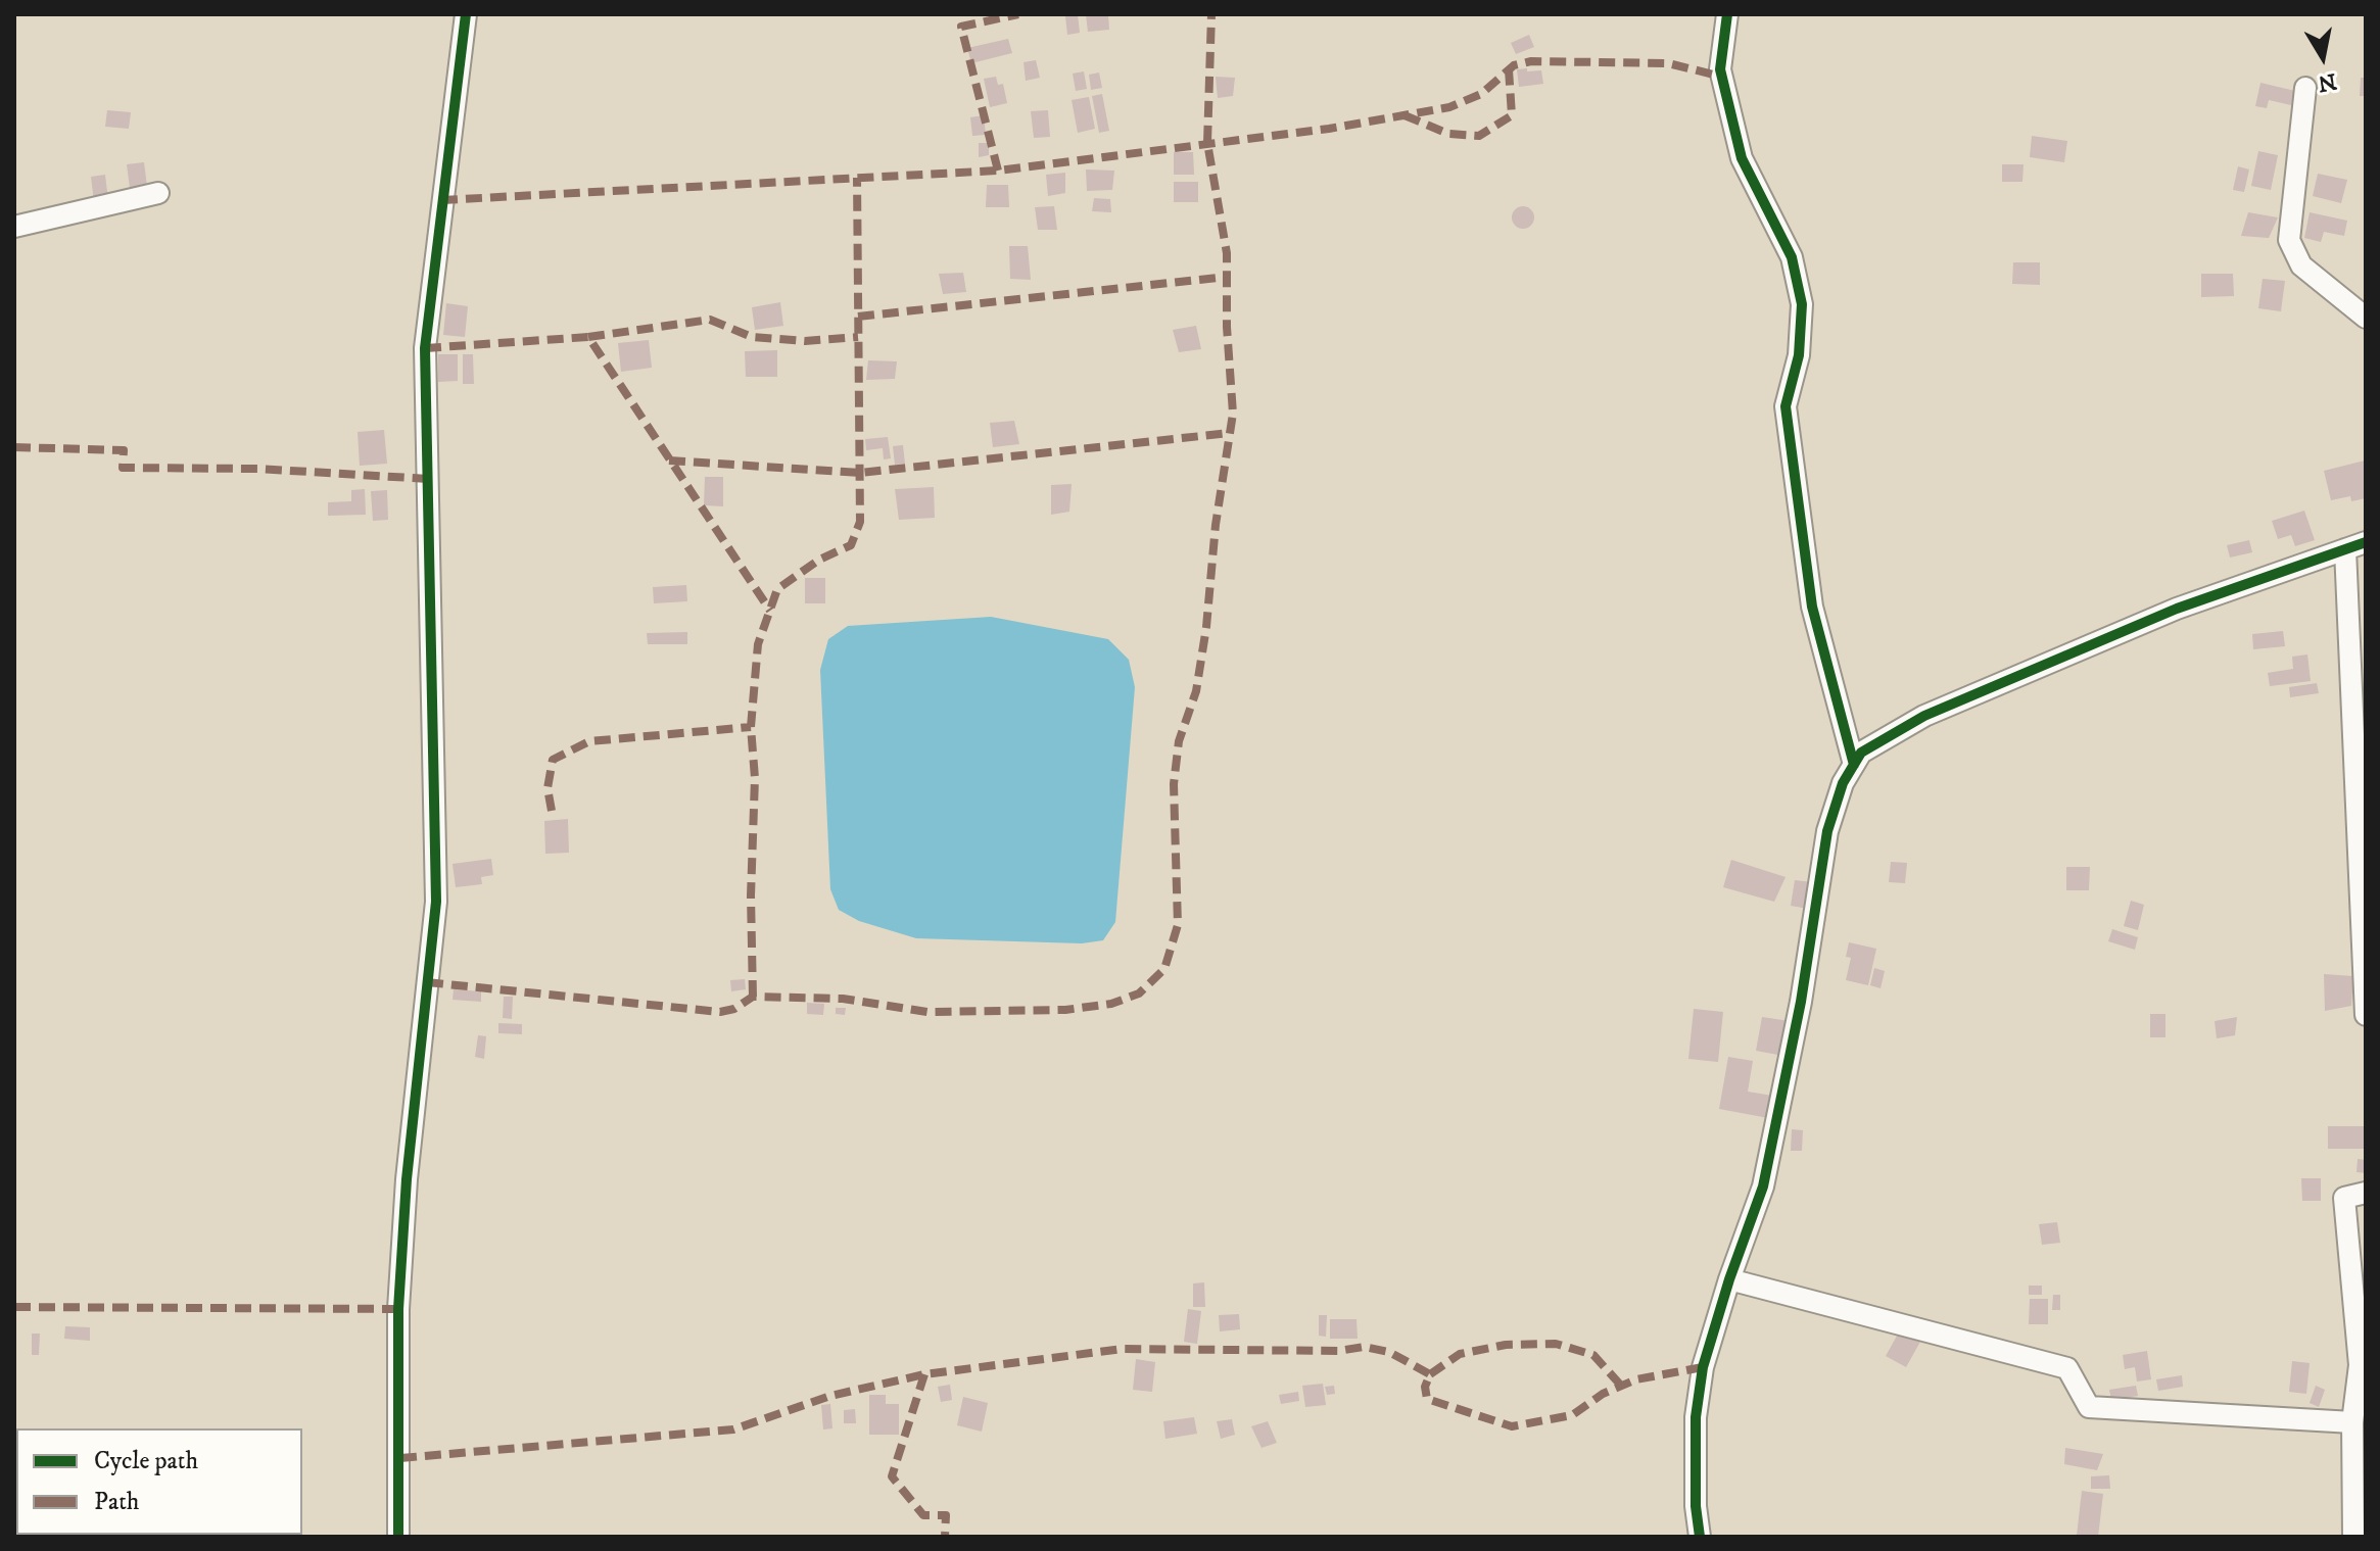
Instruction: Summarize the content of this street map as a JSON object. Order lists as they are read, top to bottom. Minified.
{"legend":["Cycle path","Path"],"north":"bottom"}
